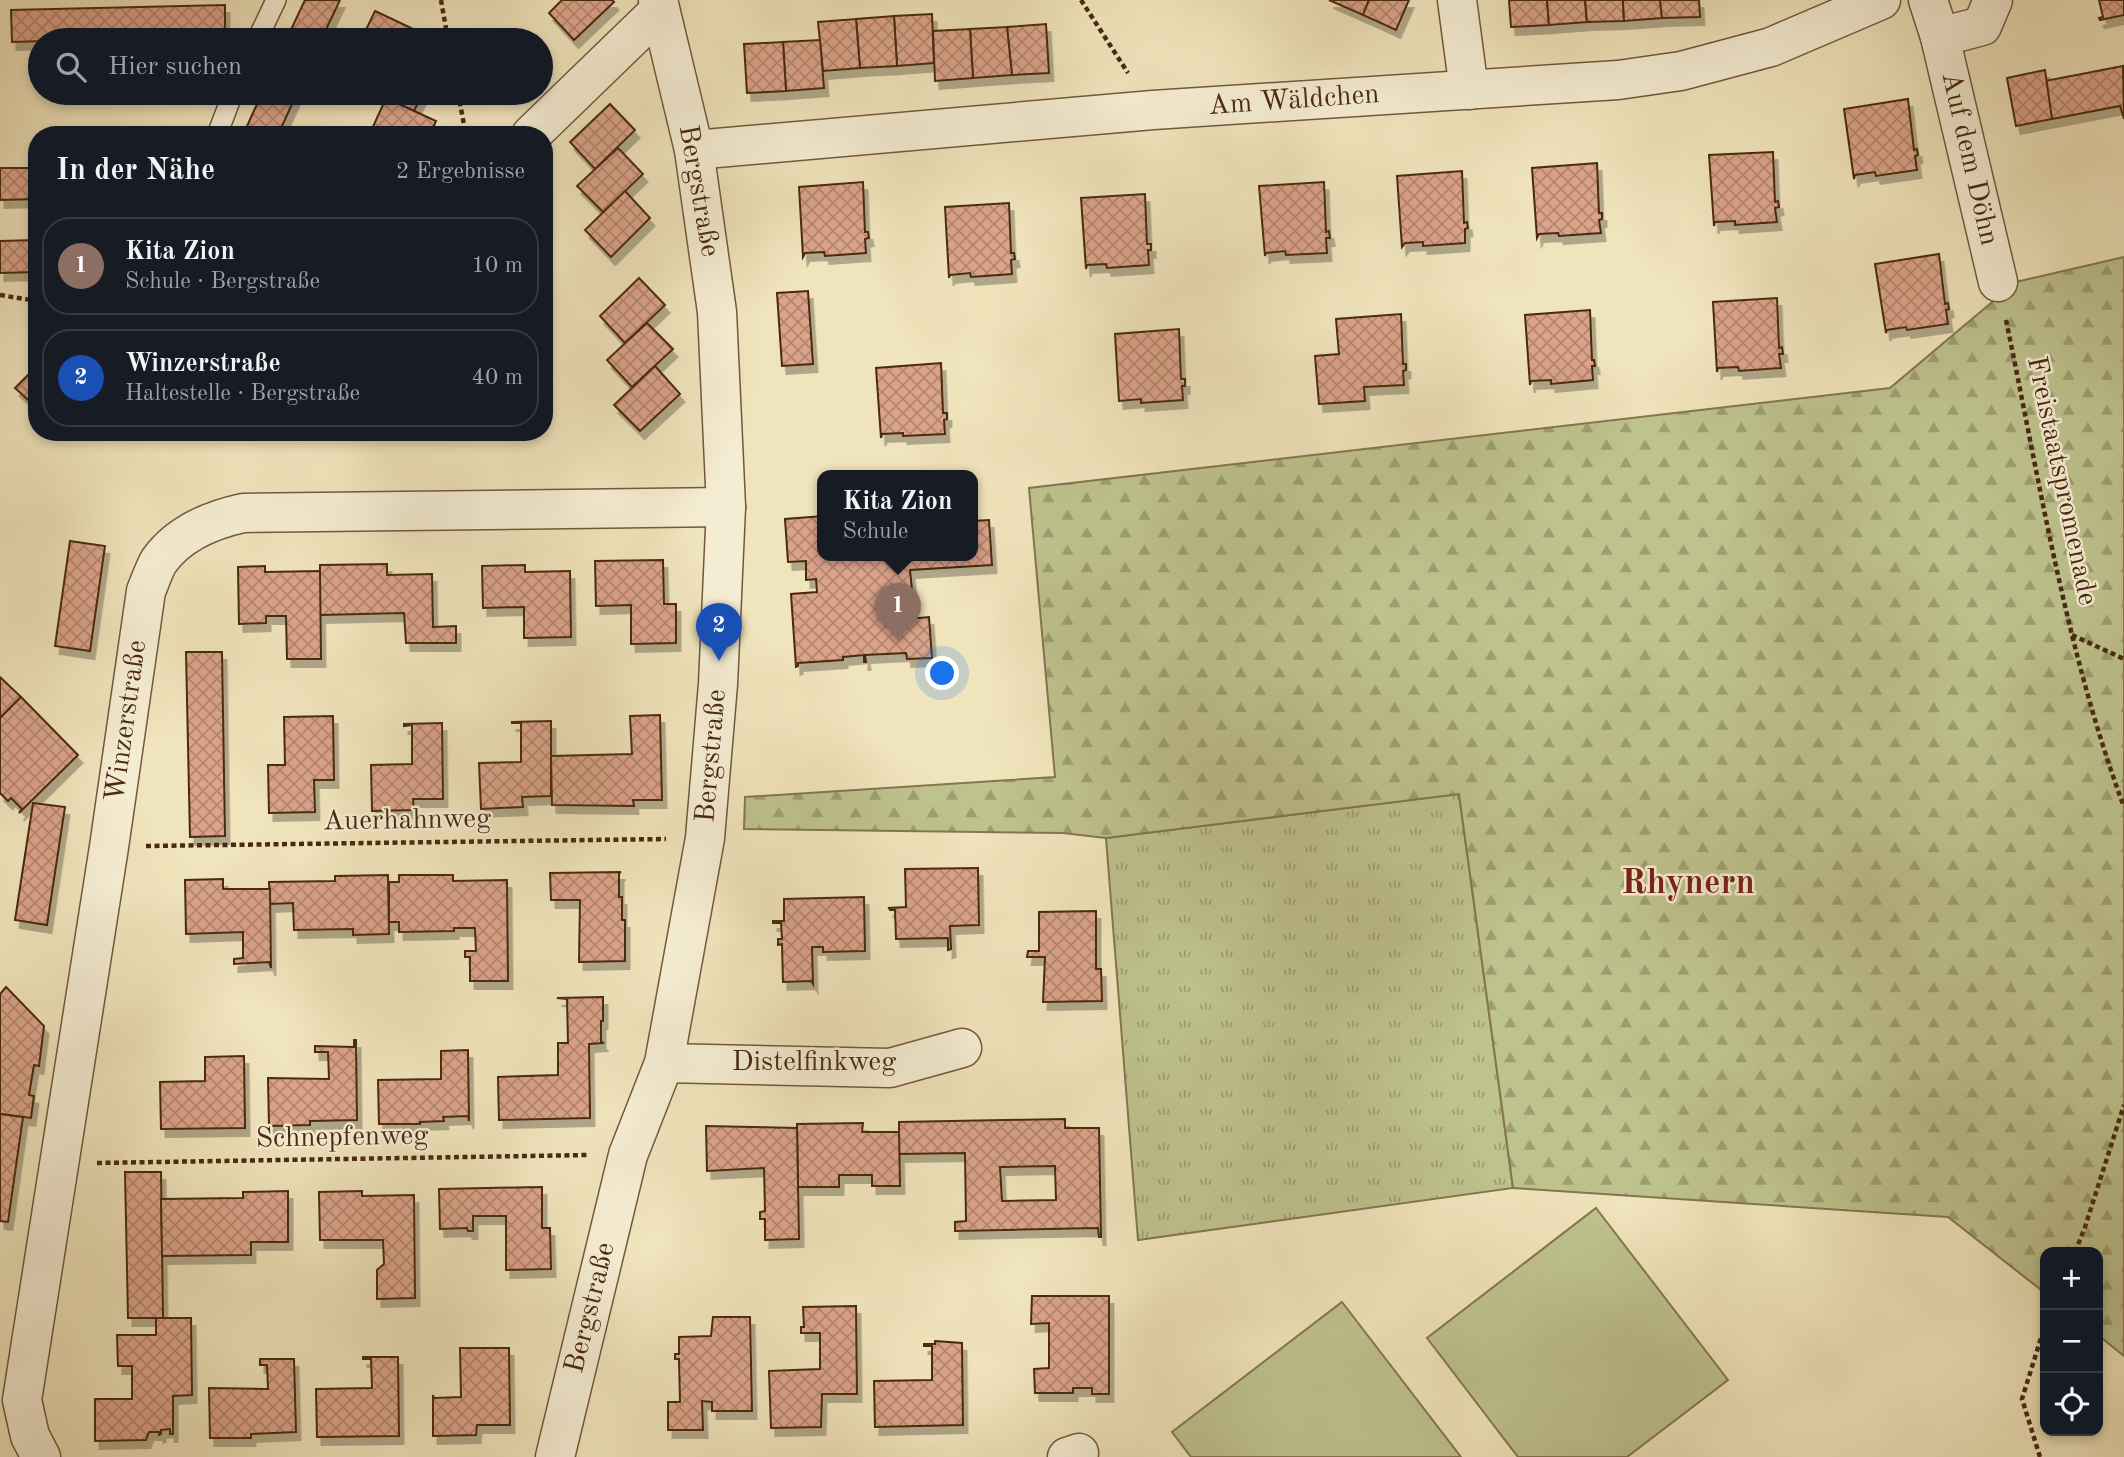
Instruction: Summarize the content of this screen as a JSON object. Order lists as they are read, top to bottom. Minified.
{"streets":{"street":["Am Wäldchen","Auf dem Döhn","Bergstraße","Winzerstraße","Distelfinkweg"],"path":["Freistaatspromenade","Auerhahnweg","Schnepfenweg"]},"crossings":[["Am Wäldchen","Bergstraße"],["Auf dem Döhn","Freistaatspromenade"],["Bergstraße","Winzerstraße"],["Bergstraße","Auerhahnweg"],["Bergstraße","Distelfinkweg"],["Bergstraße","Schnepfenweg"],["Winzerstraße","Auerhahnweg"],["Winzerstraße","Schnepfenweg"]],"districts":["Rhynern"],"page":{"search":"Hier suchen","heading":["In der Nähe","2 Ergebnisse"],"list":[{"mark":"1","name":"Kita Zion","note":"Schule · Bergstraße","value":"10 m"},{"mark":"2","name":"Winzerstraße","note":"Haltestelle · Bergstraße","value":"40 m"}],"popup":["Kita Zion","Schule"],"pins":["1","2"],"map_buttons":["+","−"]}}
